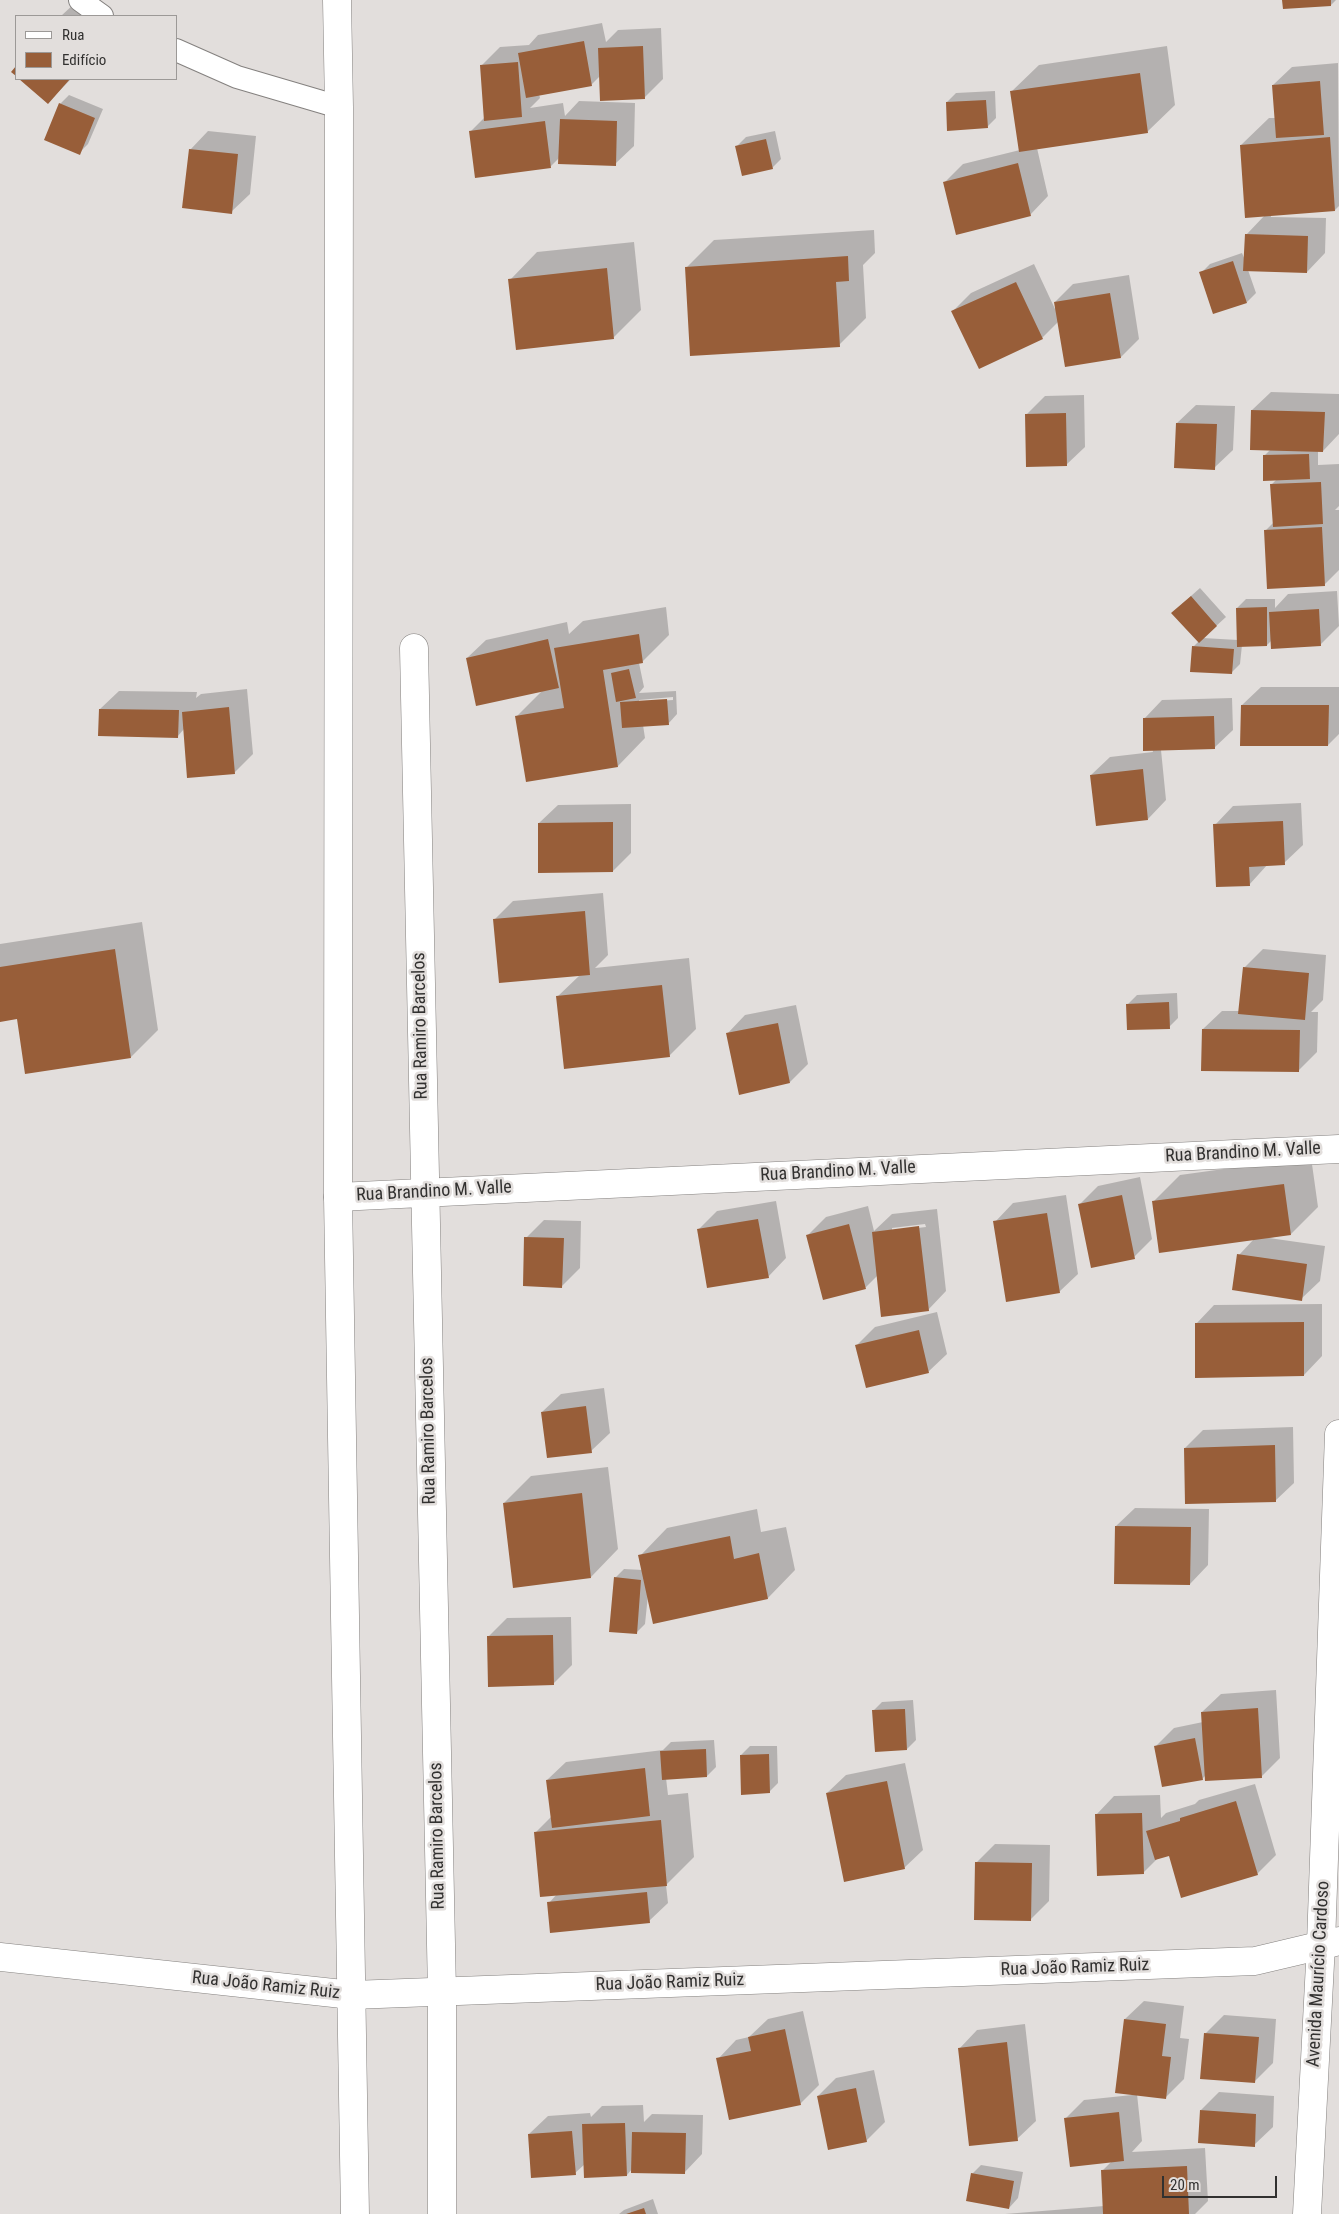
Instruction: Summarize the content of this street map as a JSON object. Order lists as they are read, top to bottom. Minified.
{"streets":{"street":["Rua Ramiro Barcelos","Rua Brandino M. Valle","Rua João Ramiz Ruiz","Avenida Maurício Cardoso"]},"crossings":[["Rua Ramiro Barcelos","Rua Brandino M. Valle"],["Rua Ramiro Barcelos","Rua João Ramiz Ruiz"],["Rua João Ramiz Ruiz","Avenida Maurício Cardoso"]],"legend":["Rua","Edifício"],"scale_bar":"20 m"}
